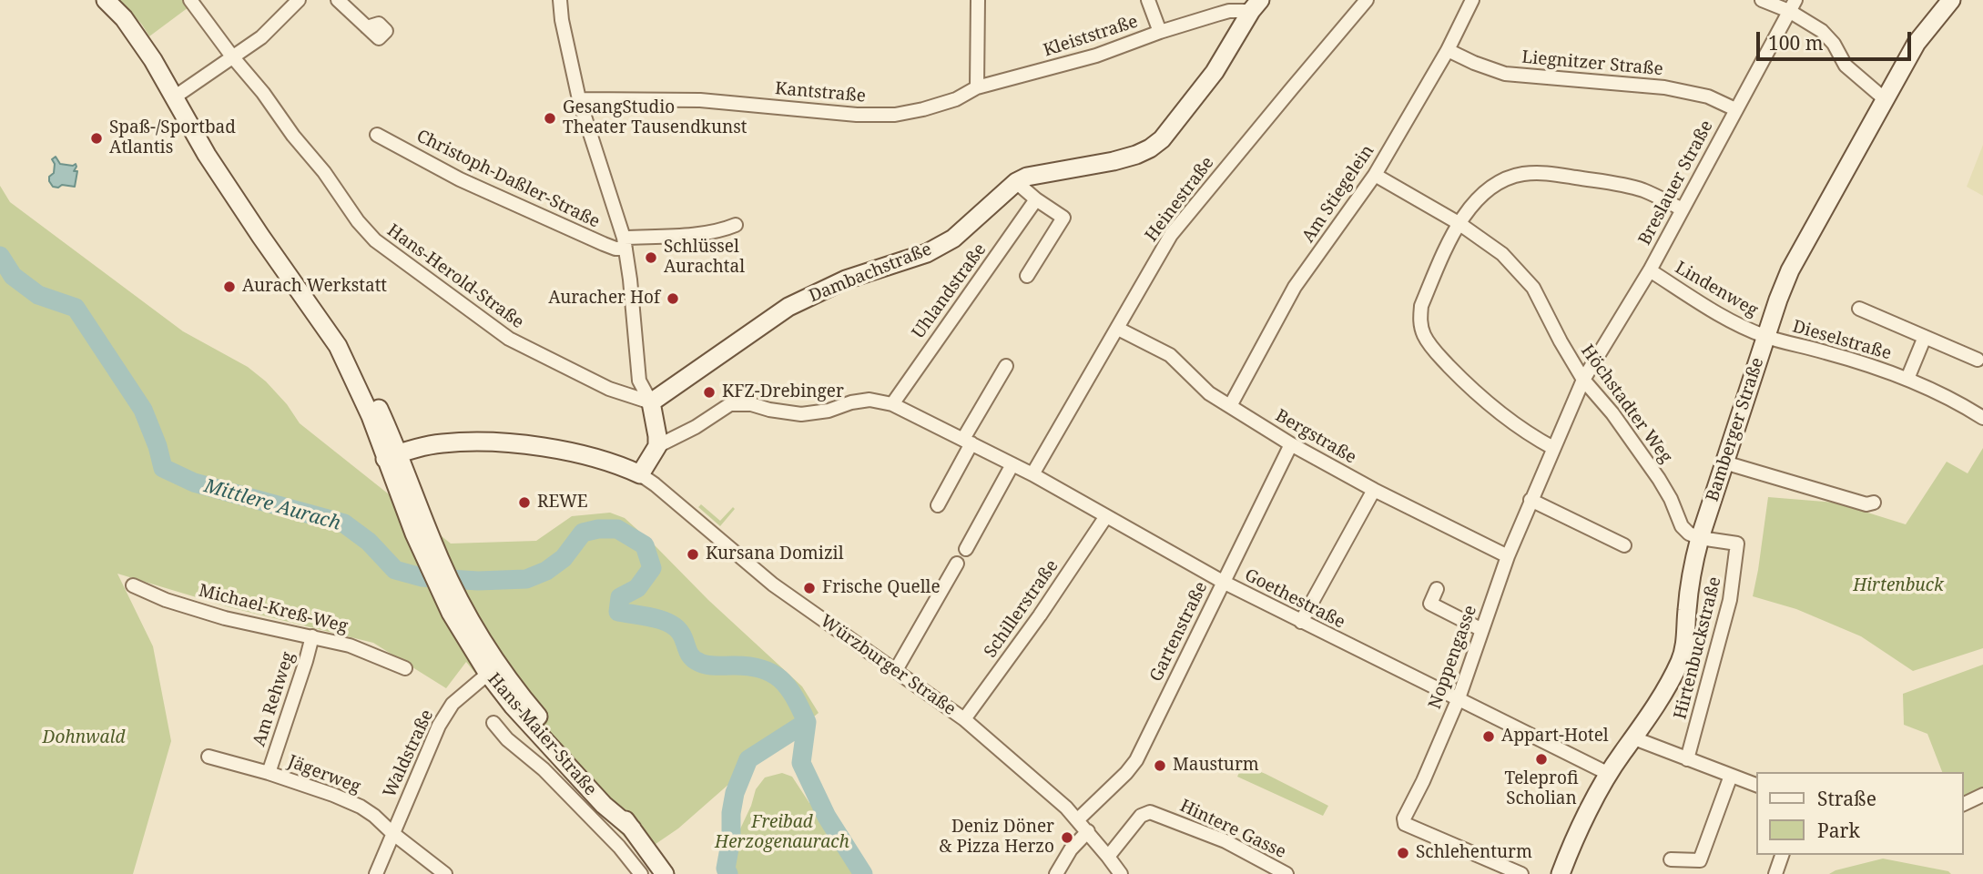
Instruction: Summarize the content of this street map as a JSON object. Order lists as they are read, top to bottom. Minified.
{"streets":{"street":["Kleiststraße","Liegnitzer Straße","Kantstraße","Christoph-Daßler-Straße","Breslauer Straße","Am Stiegelein","Heinestraße","Dambachstraße","Hans-Herold-Straße","Lindenweg","Uhlandstraße","Dieselstraße","Höchstadter Weg","Bamberger Straße","Bergstraße","Goethestraße","Michael-Kreß-Weg","Schillerstraße","Gartenstraße","Hirtenbuckstraße","Noppengasse","Würzburger Straße","Am Rehweg","Hans-Maier-Straße","Waldstraße","Jägerweg","Hintere Gasse"]},"crossings":[["Kleiststraße","Kantstraße"],["Kleiststraße","Dambachstraße"],["Liegnitzer Straße","Breslauer Straße"],["Liegnitzer Straße","Am Stiegelein"],["Breslauer Straße","Lindenweg"],["Breslauer Straße","Höchstadter Weg"],["Breslauer Straße","Noppengasse"],["Am Stiegelein","Höchstadter Weg"],["Am Stiegelein","Bergstraße"],["Heinestraße","Bergstraße"],["Heinestraße","Goethestraße"],["Dambachstraße","Hans-Herold-Straße"],["Lindenweg","Dieselstraße"],["Lindenweg","Bamberger Straße"],["Uhlandstraße","Goethestraße"],["Dieselstraße","Bamberger Straße"],["Höchstadter Weg","Bamberger Straße"],["Höchstadter Weg","Hirtenbuckstraße"],["Höchstadter Weg","Noppengasse"],["Bamberger Straße","Goethestraße"],["Bamberger Straße","Hirtenbuckstraße"],["Bergstraße","Gartenstraße"],["Bergstraße","Noppengasse"],["Goethestraße","Schillerstraße"],["Goethestraße","Gartenstraße"],["Goethestraße","Noppengasse"],["Michael-Kreß-Weg","Am Rehweg"],["Schillerstraße","Würzburger Straße"],["Gartenstraße","Würzburger Straße"],["Würzburger Straße","Hans-Maier-Straße"],["Würzburger Straße","Hintere Gasse"],["Am Rehweg","Jägerweg"],["Hans-Maier-Straße","Waldstraße"],["Waldstraße","Jägerweg"]],"water":["Mittlere Aurach"],"parks":["Hirtenbuck","Dohnwald","Freibad Herzogenaurach"],"places":["GesangStudio Theater Tausendkunst","Spaß-/Sportbad Atlantis","Schlüssel Aurachtal","Aurach Werkstatt","Auracher Hof","KFZ-Drebinger","REWE","Kursana Domizil","Frische Quelle","Appart-Hotel","Teleprofi Scholian","Mausturm","Deniz Döner & Pizza Herzo","Schlehenturm"],"legend":["Straße","Park"],"scale_bar":"100 m"}
